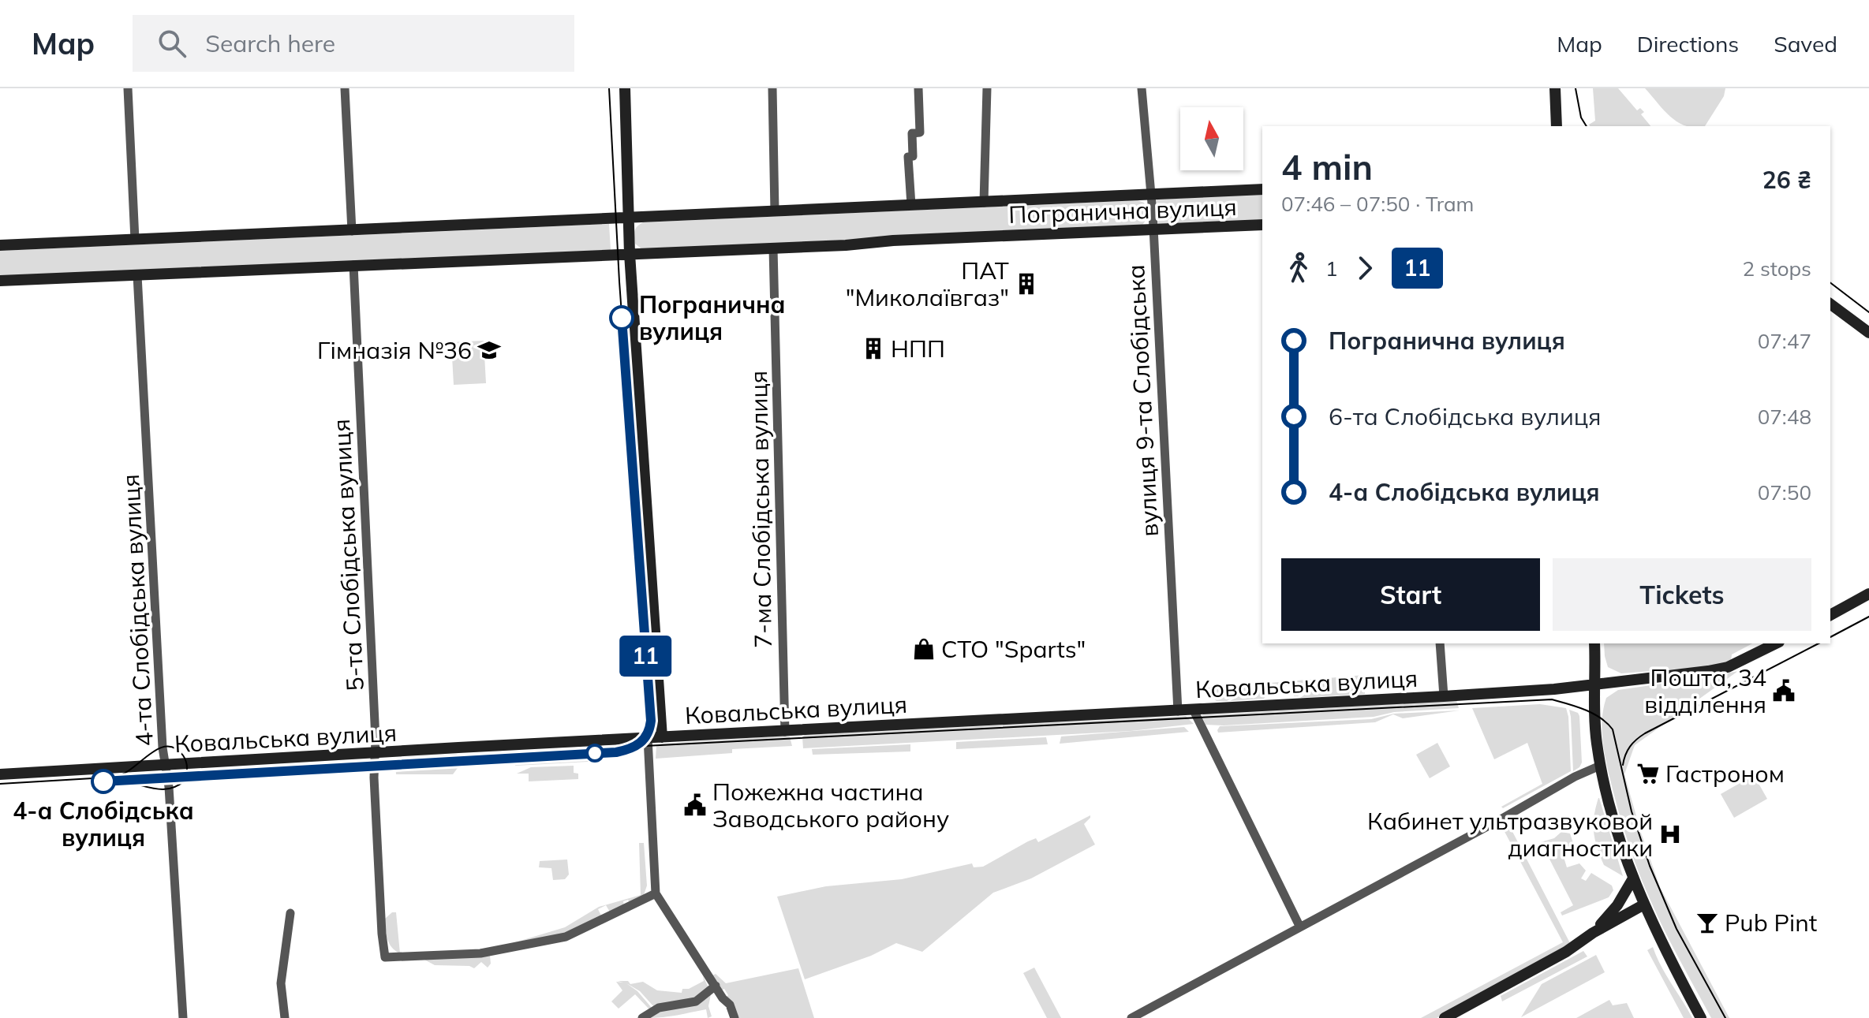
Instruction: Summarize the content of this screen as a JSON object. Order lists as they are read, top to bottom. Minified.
{"streets":{"main road":["Погранична вулиця","Ковальська вулиця"],"street":["вулиця 9-та Слобідська","7-ма Слобідська вулиця","5-та Слобідська вулиця","4-та Слобідська вулиця"]},"crossings":[["Погранична вулиця","вулиця 9-та Слобідська"],["Погранична вулиця","7-ма Слобідська вулиця"],["Погранична вулиця","5-та Слобідська вулиця"],["Погранична вулиця","4-та Слобідська вулиця"],["вулиця 9-та Слобідська","Ковальська вулиця"],["7-ма Слобідська вулиця","Ковальська вулиця"],["5-та Слобідська вулиця","Ковальська вулиця"],["4-та Слобідська вулиця","Ковальська вулиця"]],"places":{"building":["ПАТ \"Миколаївгаз\"","НПП"],"other":["Погранична вулиця","4-а Слобідська вулиця"],"school or university":["Гімназія №36"],"shop":["СТО \"Sparts\""],"public building":["Пошта, 34 відділення","Пожежна частина Заводського району"],"supermarket":["Гастроном"],"hospital":["Кабинет ультразвуковой диагностики"],"bar":["Pub Pint"]},"lines":["tram line 11"],"north":"top","page":{"header":"Map","search":"Search here","nav":["Map","Directions","Saved"],"on_map":"11","heading":["4 min","07:46 – 07:50 · Tram","26 ₴"],"legs":["1","11","2 stops"],"list":[{"name":"Погранична вулиця","value":"07:47"},{"name":"6-та Слобідська вулиця","value":"07:48"},{"name":"4-а Слобідська вулиця","value":"07:50"}],"buttons":["Start","Tickets"]}}
